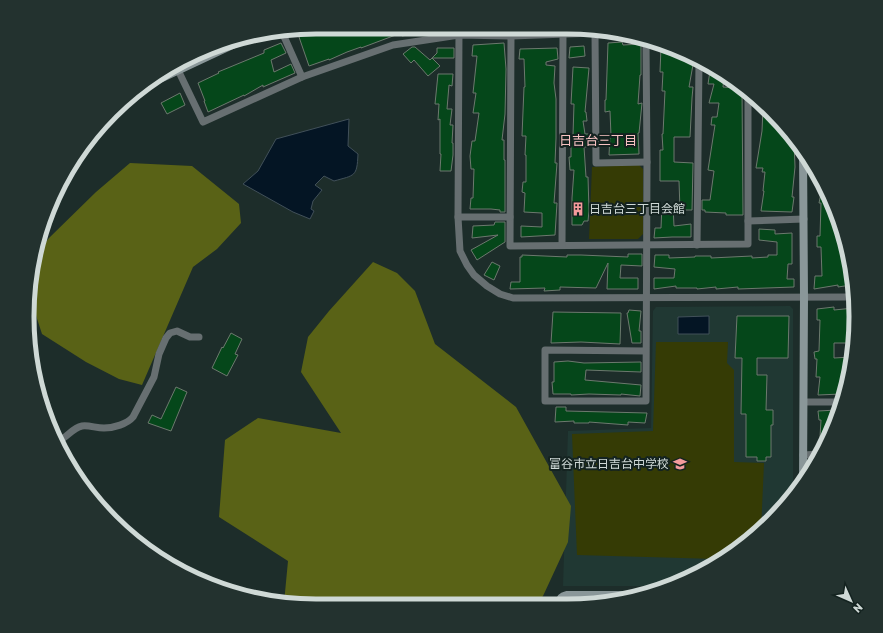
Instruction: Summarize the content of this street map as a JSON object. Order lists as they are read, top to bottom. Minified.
{"districts":["日吉台三丁目"],"places":{"building":["日吉台三丁目会館"],"school or university":["富谷市立日吉台中学校"]},"north":"bottom right"}
